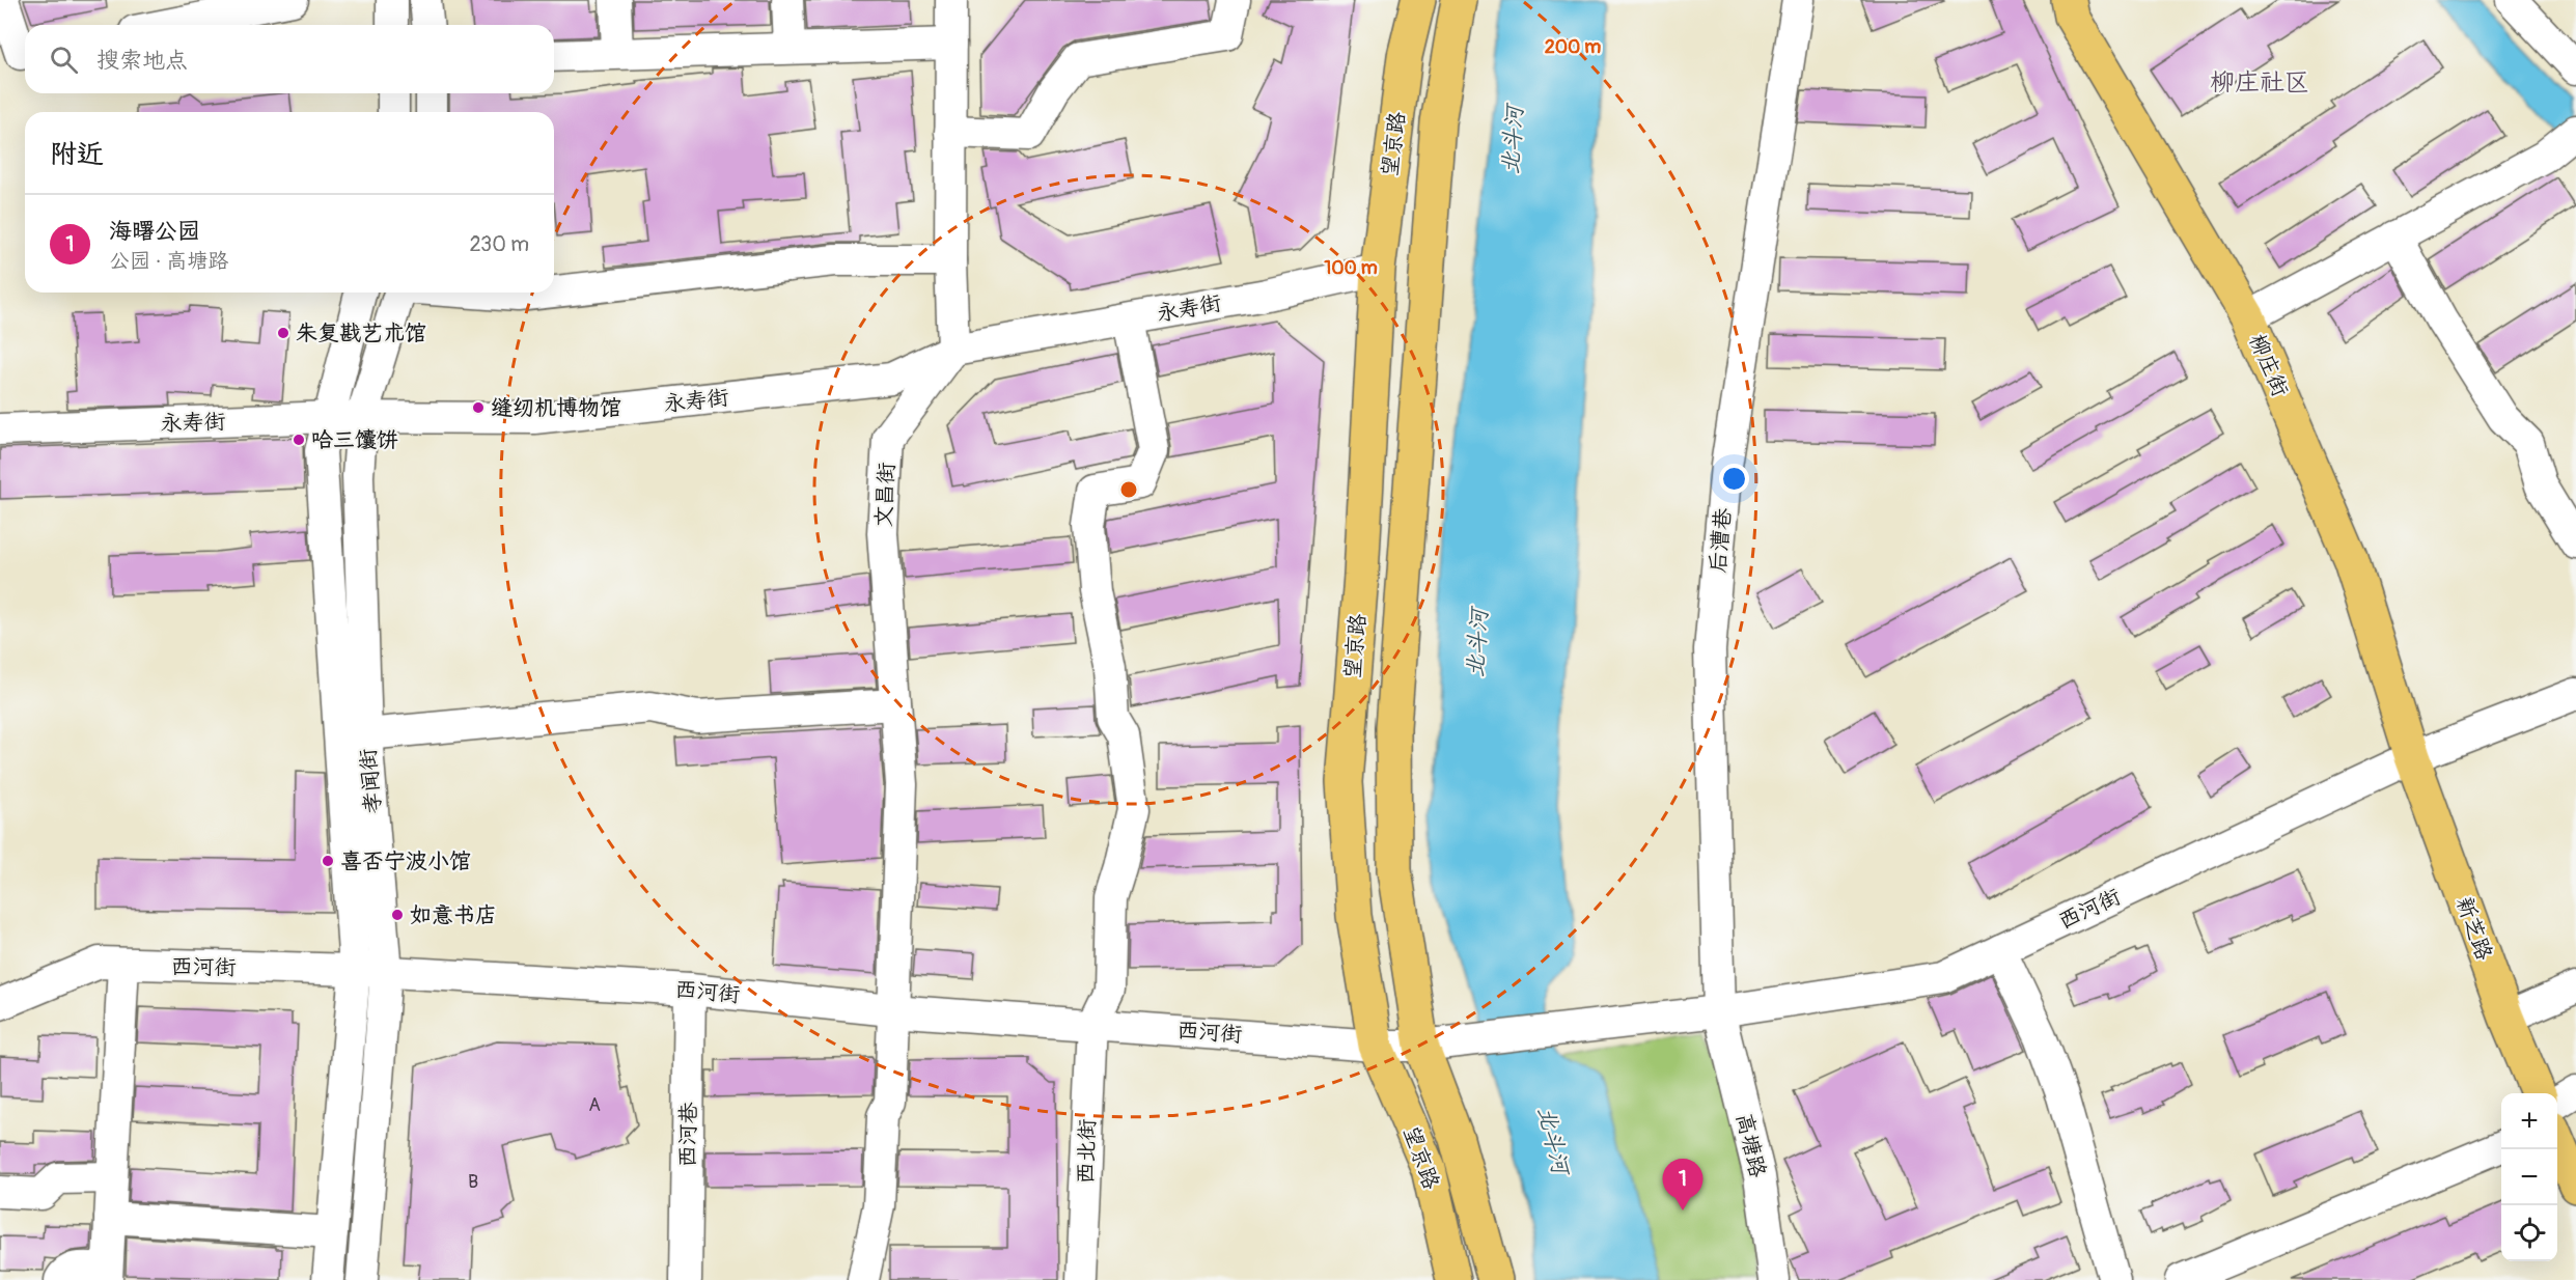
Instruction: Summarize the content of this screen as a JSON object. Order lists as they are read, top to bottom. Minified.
{"streets":{"main road":["望京路","柳庄街","新芝路"],"street":["永寿街","文昌街","后漕巷","孝闻街","西河街","西河巷","高塘路","西北街"]},"crossings":[["望京路","永寿街"],["望京路","西河街"],["永寿街","文昌街"],["永寿街","孝闻街"],["柳庄街","西河街"],["柳庄街","新芝路"],["文昌街","西河街"],["后漕巷","西河街"],["后漕巷","高塘路"],["孝闻街","西河街"],["西河街","新芝路"],["西河街","西河巷"],["西河街","高塘路"],["西河街","西北街"]],"districts":["柳庄社区"],"water":["北斗河"],"places":["朱复戡艺术馆","缝纫机博物馆","哈三馕饼","喜否宁波小馆","如意书店"],"house_numbers":["A","B"],"page":{"search":"搜索地点","heading":"附近","list":[{"mark":"1","name":"海曙公园","note":"公园 · 高塘路","value":"230 m"}],"map_buttons":["+","−"],"pins":"1"},"rings":["200 m","100 m"]}
